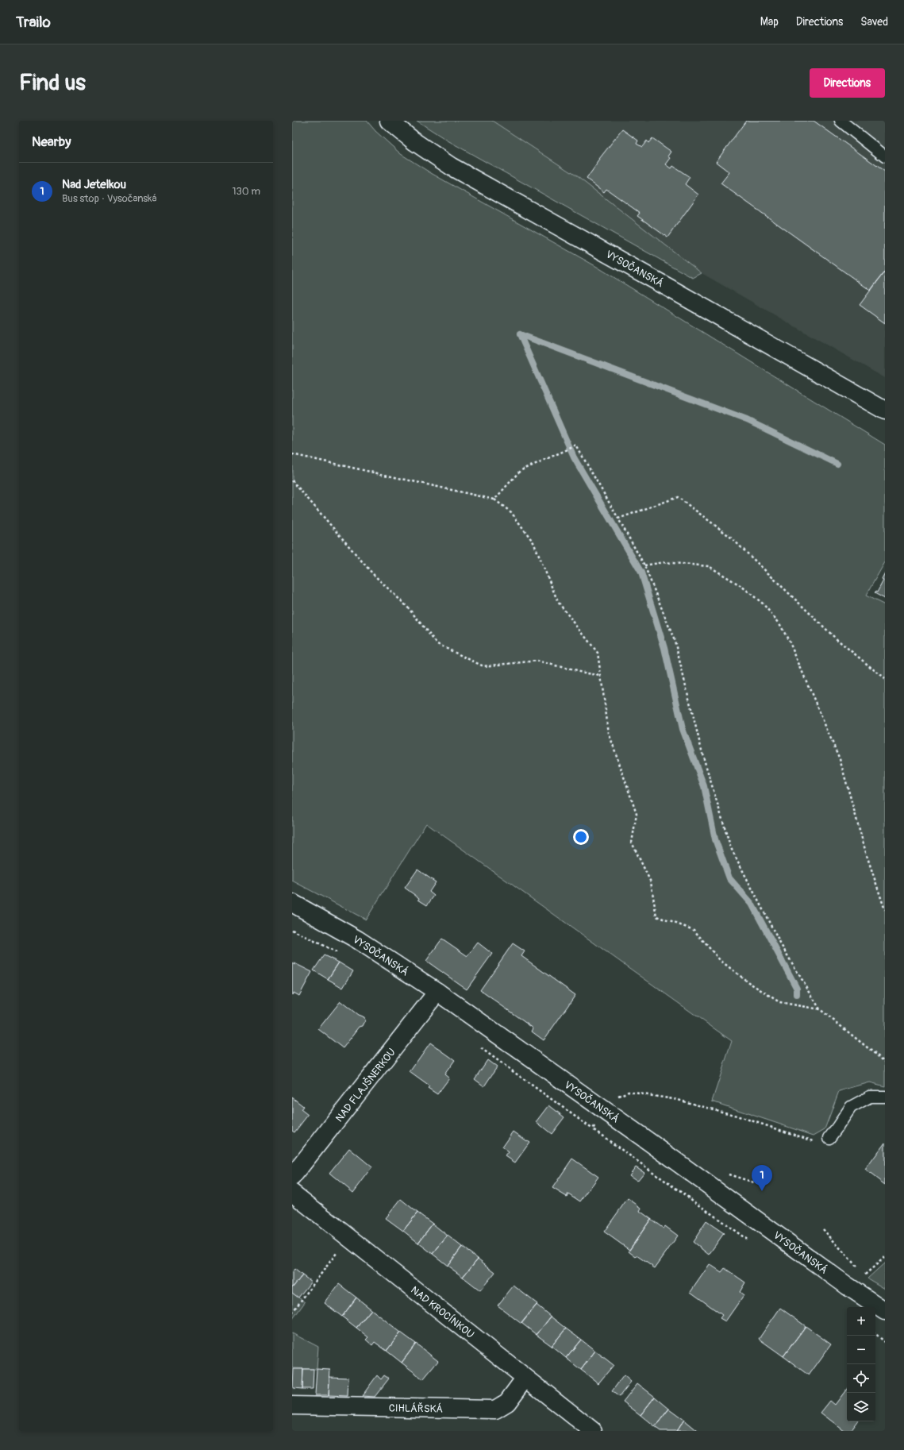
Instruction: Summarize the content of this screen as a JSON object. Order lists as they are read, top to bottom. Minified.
{"streets":{"main road":["VYSOČANSKÁ","NAD FLAJŠNERKOU","NAD KROCÍNKOU","CIHLÁŘSKÁ"]},"crossings":[["VYSOČANSKÁ","NAD FLAJŠNERKOU"],["NAD KROCÍNKOU","CIHLÁŘSKÁ"]],"page":{"header":"Trailo","nav":["Map","Directions","Saved"],"buttons":"Directions","title":"Find us","heading":"Nearby","list":[{"mark":"1","name":"Nad Jetelkou","note":"Bus stop · Vysočanská","value":"130 m"}],"pins":"1","map_buttons":["+","−"]}}
